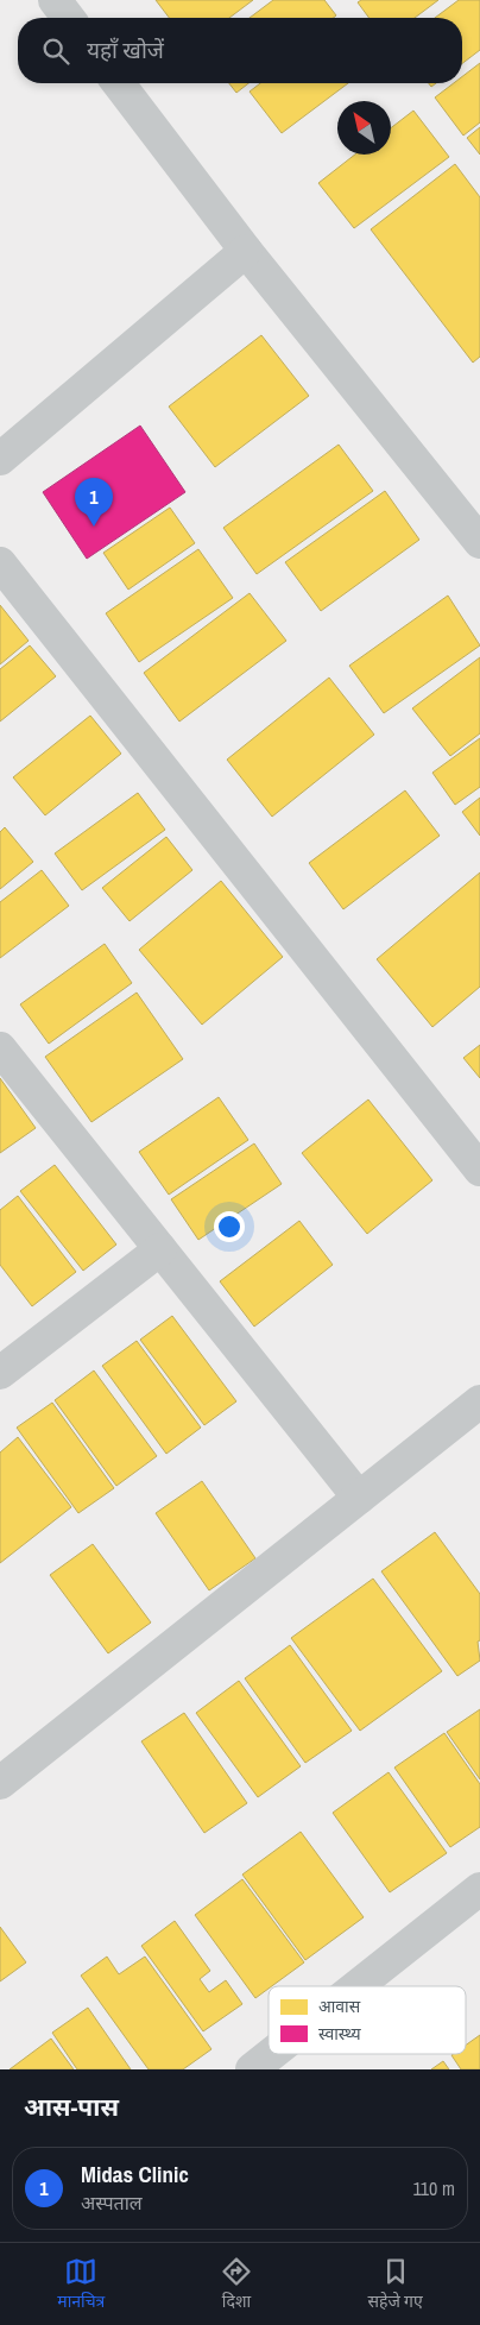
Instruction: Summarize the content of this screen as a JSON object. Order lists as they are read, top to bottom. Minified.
{"legend":["आवास","स्वास्थ्य"],"north":"top left","page":{"search":"यहाँ खोजें","pins":"1","heading":"आस-पास","list":[{"mark":"1","name":"Midas Clinic","note":"अस्पताल","value":"110 m"}],"nav":["मानचित्र","दिशा","सहेजे गए"]}}
